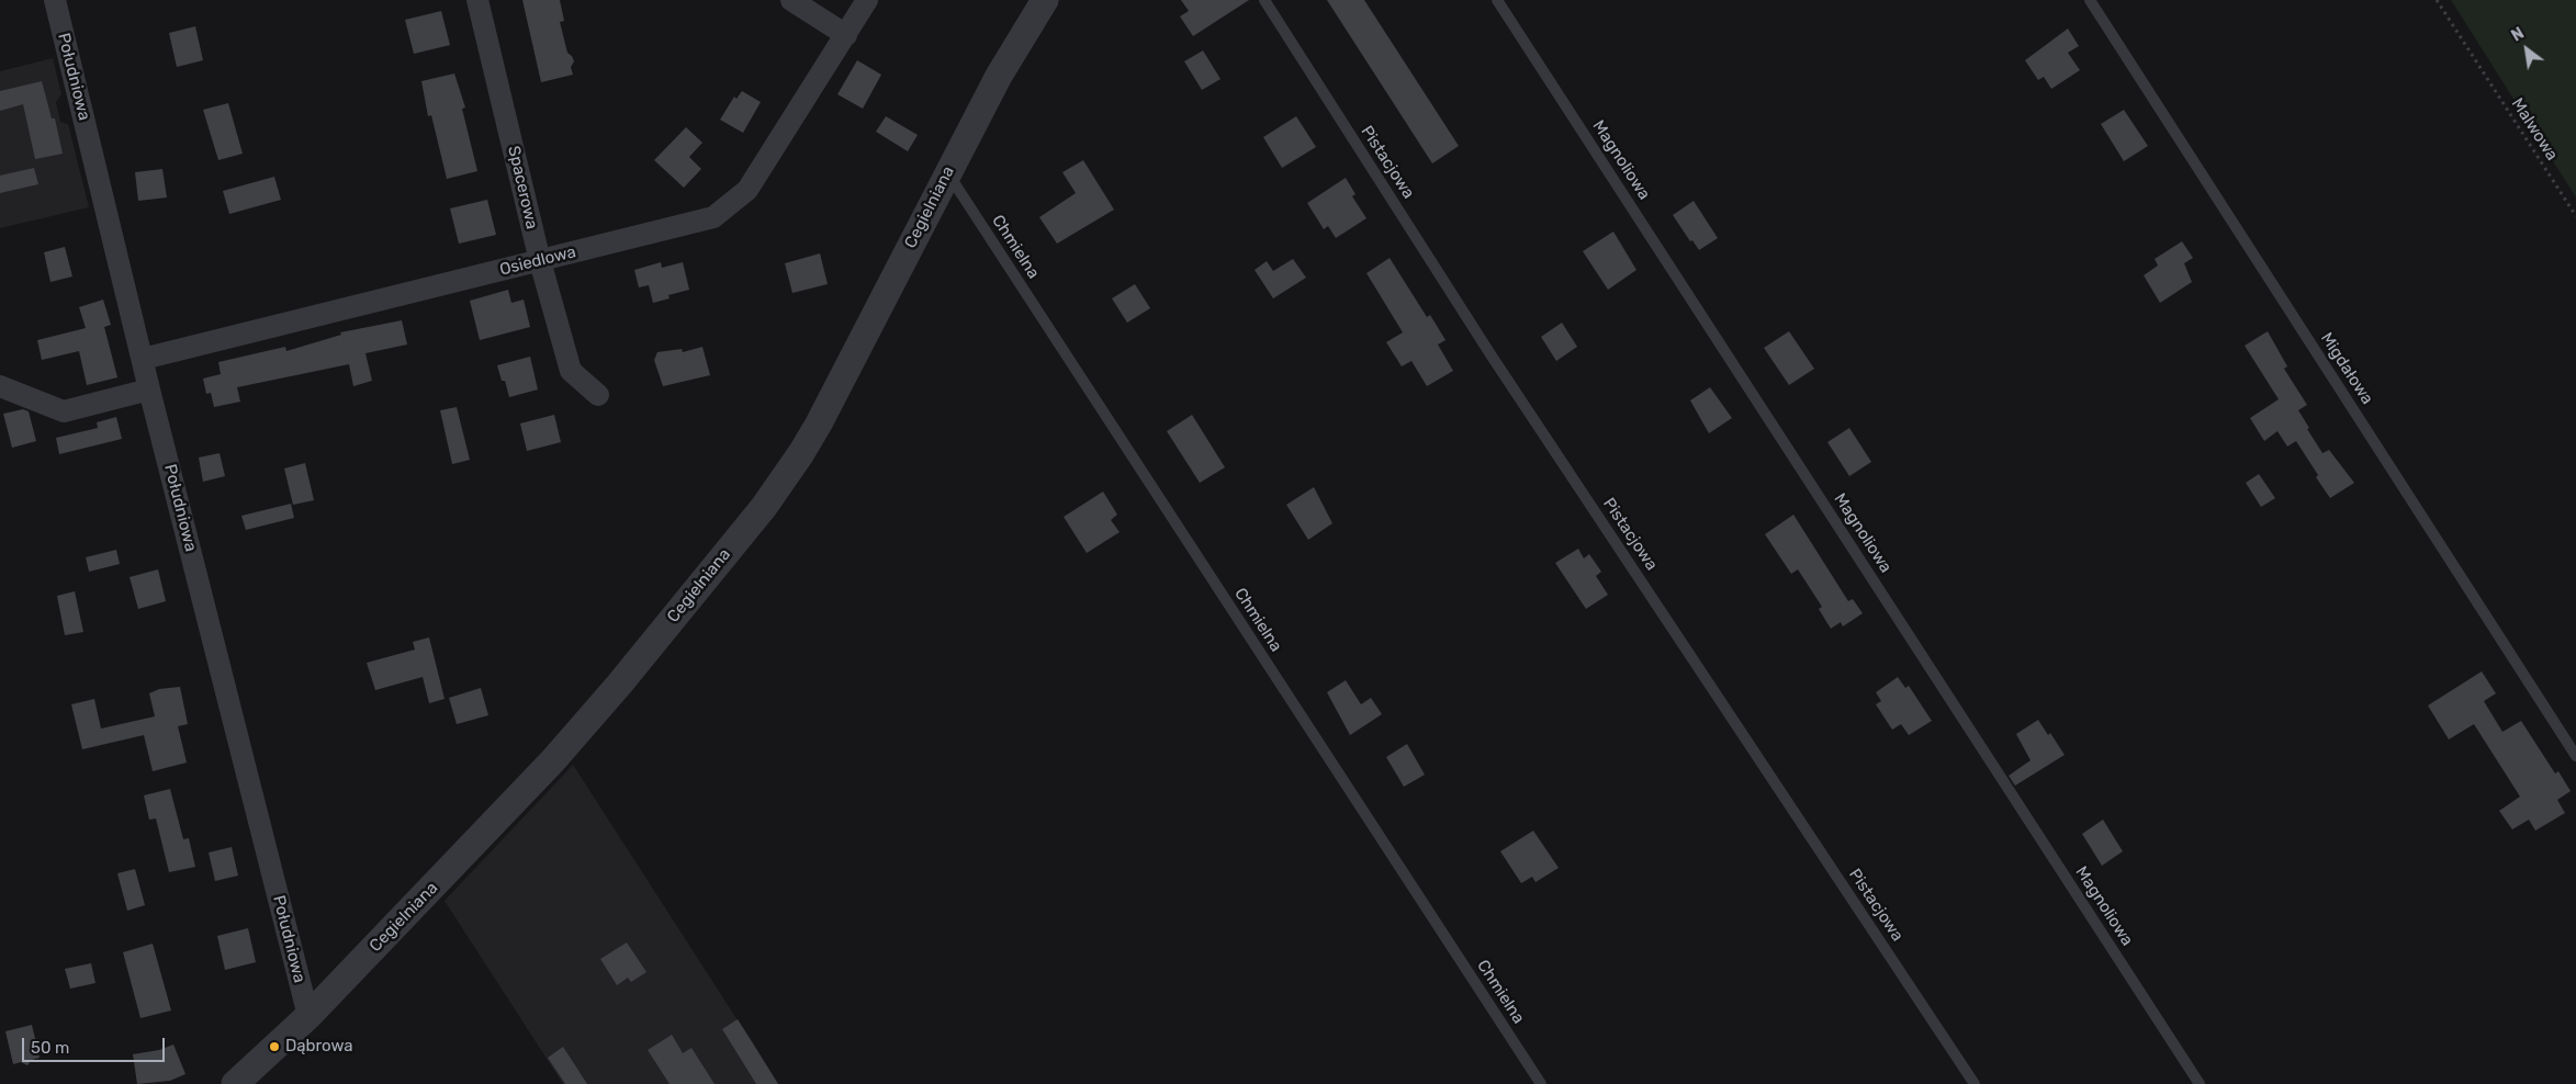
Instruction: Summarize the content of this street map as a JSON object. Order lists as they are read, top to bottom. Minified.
{"streets":{"street":["Południowa","Spacerowa","Cegielniana","Osiedlowa"],"lane":["Magnoliowa","Pistacjowa","Chmielna","Migdałowa"],"path":["Malwowa"]},"crossings":[["Południowa","Cegielniana"],["Południowa","Osiedlowa"],["Spacerowa","Osiedlowa"],["Cegielniana","Chmielna"]],"places":["Dąbrowa"],"scale_bar":"50 m","north":"top left"}
